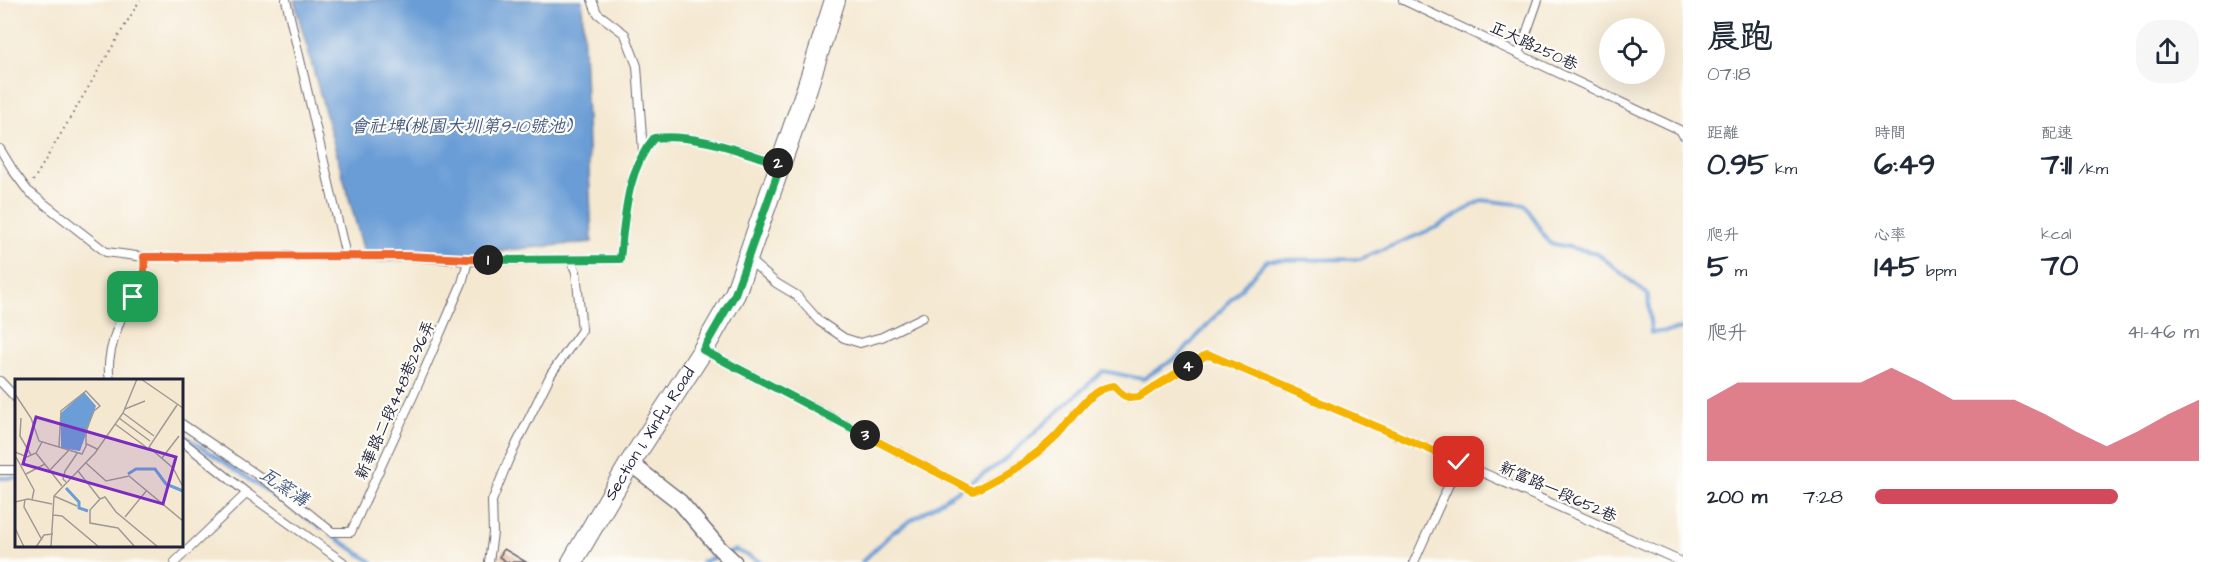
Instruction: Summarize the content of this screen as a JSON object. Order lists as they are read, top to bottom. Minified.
{"streets":{"street":["Section 1, Xinfu Road"],"lane":["正大路250巷","新華路二段448巷296弄","新富路一段652巷"]},"crossings":[["Section 1, Xinfu Road","新富路一段652巷"]],"water":["會社埤(桃園大圳第9-10號池)","瓦窯溝"],"page":{"heading":["晨跑","07:18"],"stats":[["距離","0.95 km"],["時間","6:49"],["配速","7:11 /km"],["爬升","5 m"],["心率","145 bpm"],["kcal","70"]],"pins":["2","1","4","3"],"chart":["爬升","41–46 m"],"list":[{"name":"200 m","note":"7:28"}]}}
